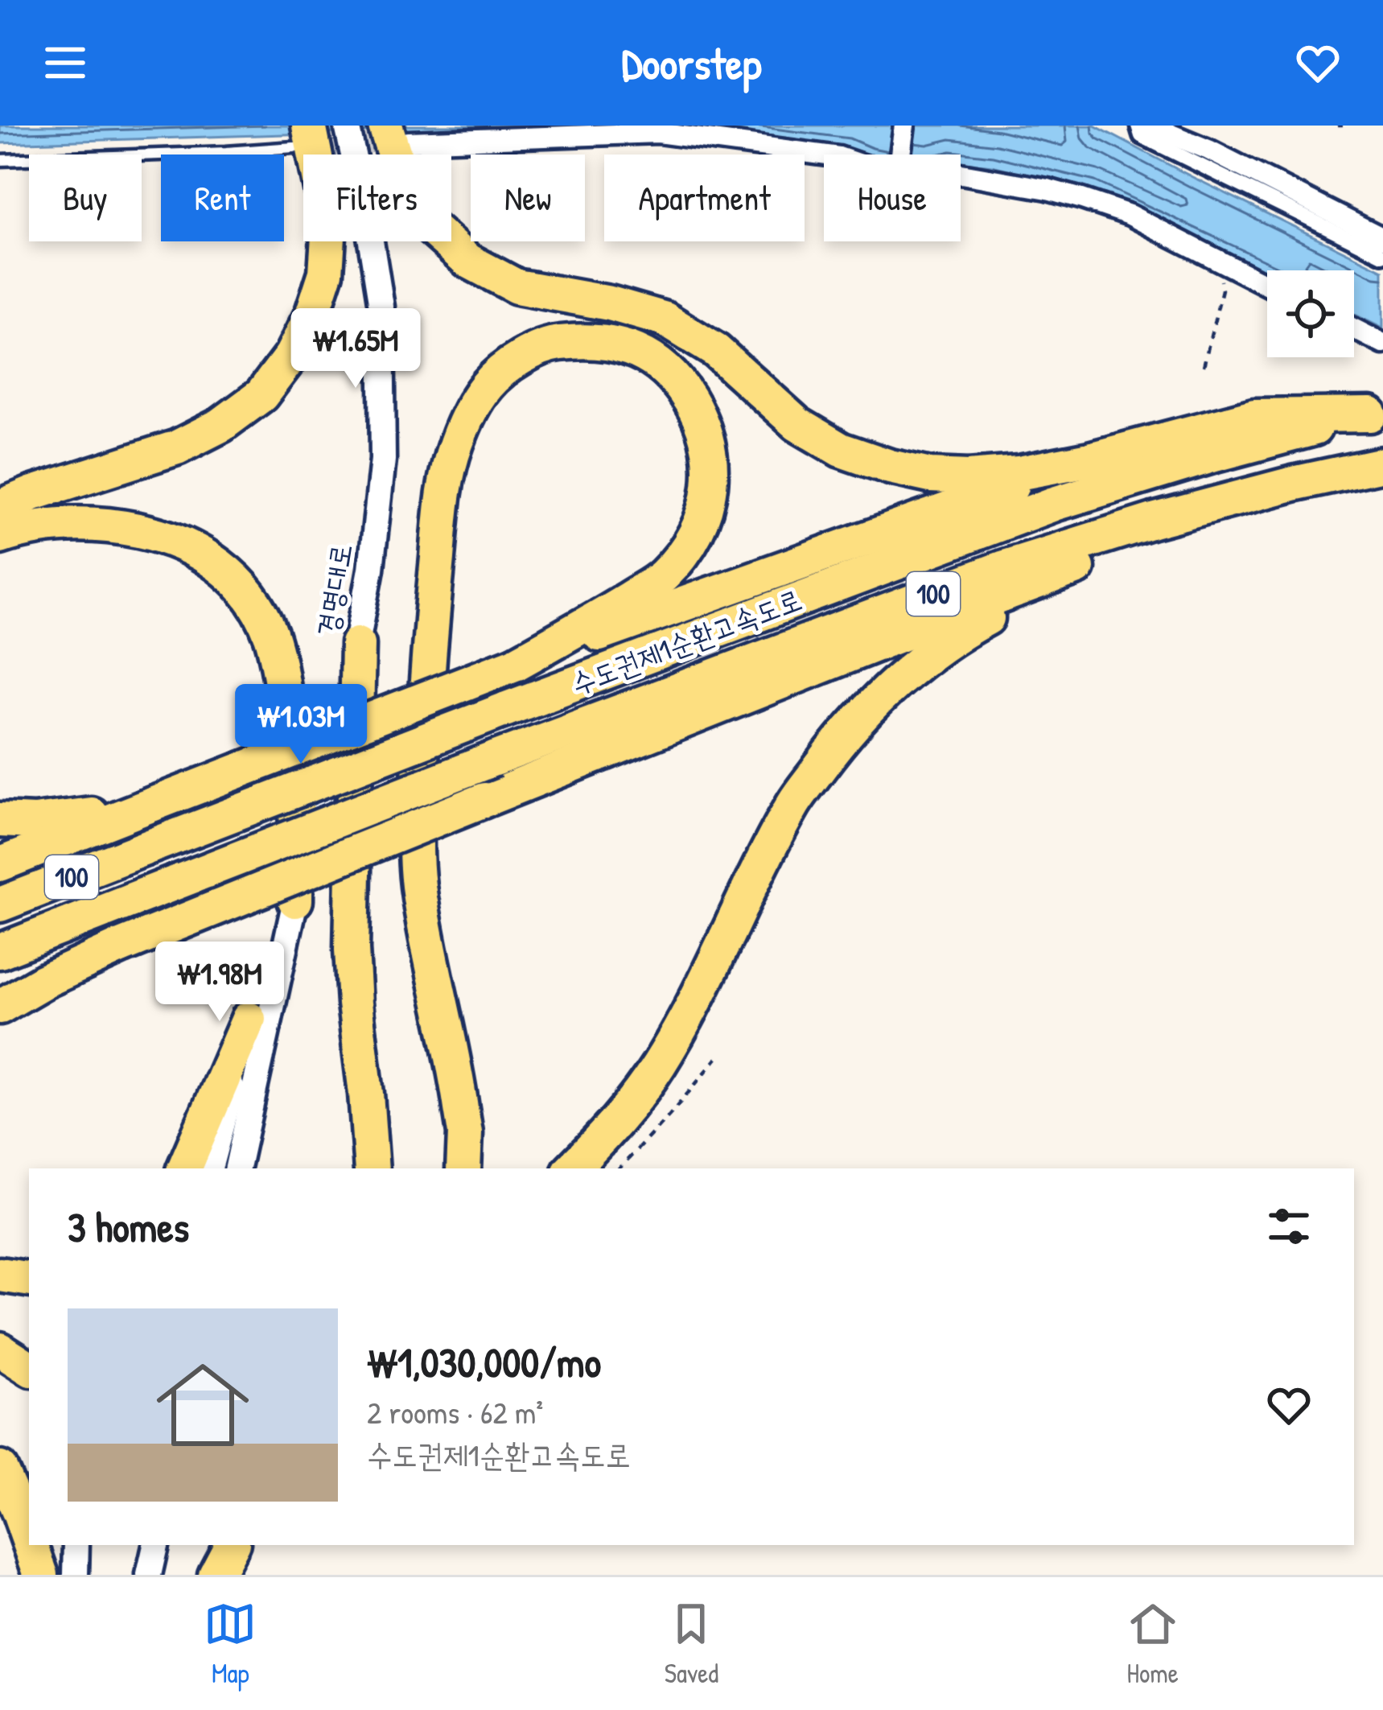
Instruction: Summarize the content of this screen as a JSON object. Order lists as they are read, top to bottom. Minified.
{"streets":{"highway":["100","수도권제1순환고속도로"],"street":["경명대로"]},"page":{"header":"Doorstep","chip":["Buy","Rent","Filters","New","Apartment","House"],"price":["₩1.65M","₩1.03M","₩1.98M"],"heading":"3 homes","list":[{"name":"₩1,030,000/mo","note":"2 rooms · 62 m² · 수도권제1순환고속도로"}],"tabs":["Map","Saved","Home"]}}
